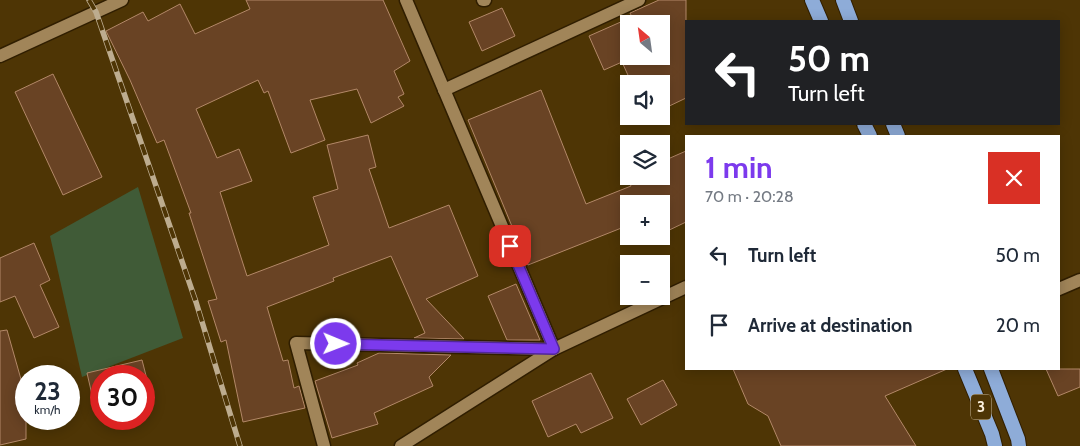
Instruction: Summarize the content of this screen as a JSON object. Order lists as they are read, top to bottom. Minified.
{"streets":{"highway":["3"]},"north":"top left","page":{"map_buttons":["+","−"],"turn":["50 m","Turn left"],"heading":["1 min","70 m · 20:28"],"list":[{"name":"Turn left","value":"50 m"},{"name":"Arrive at destination","value":"20 m"}],"speed":"23 km/h","limit":"30"}}
